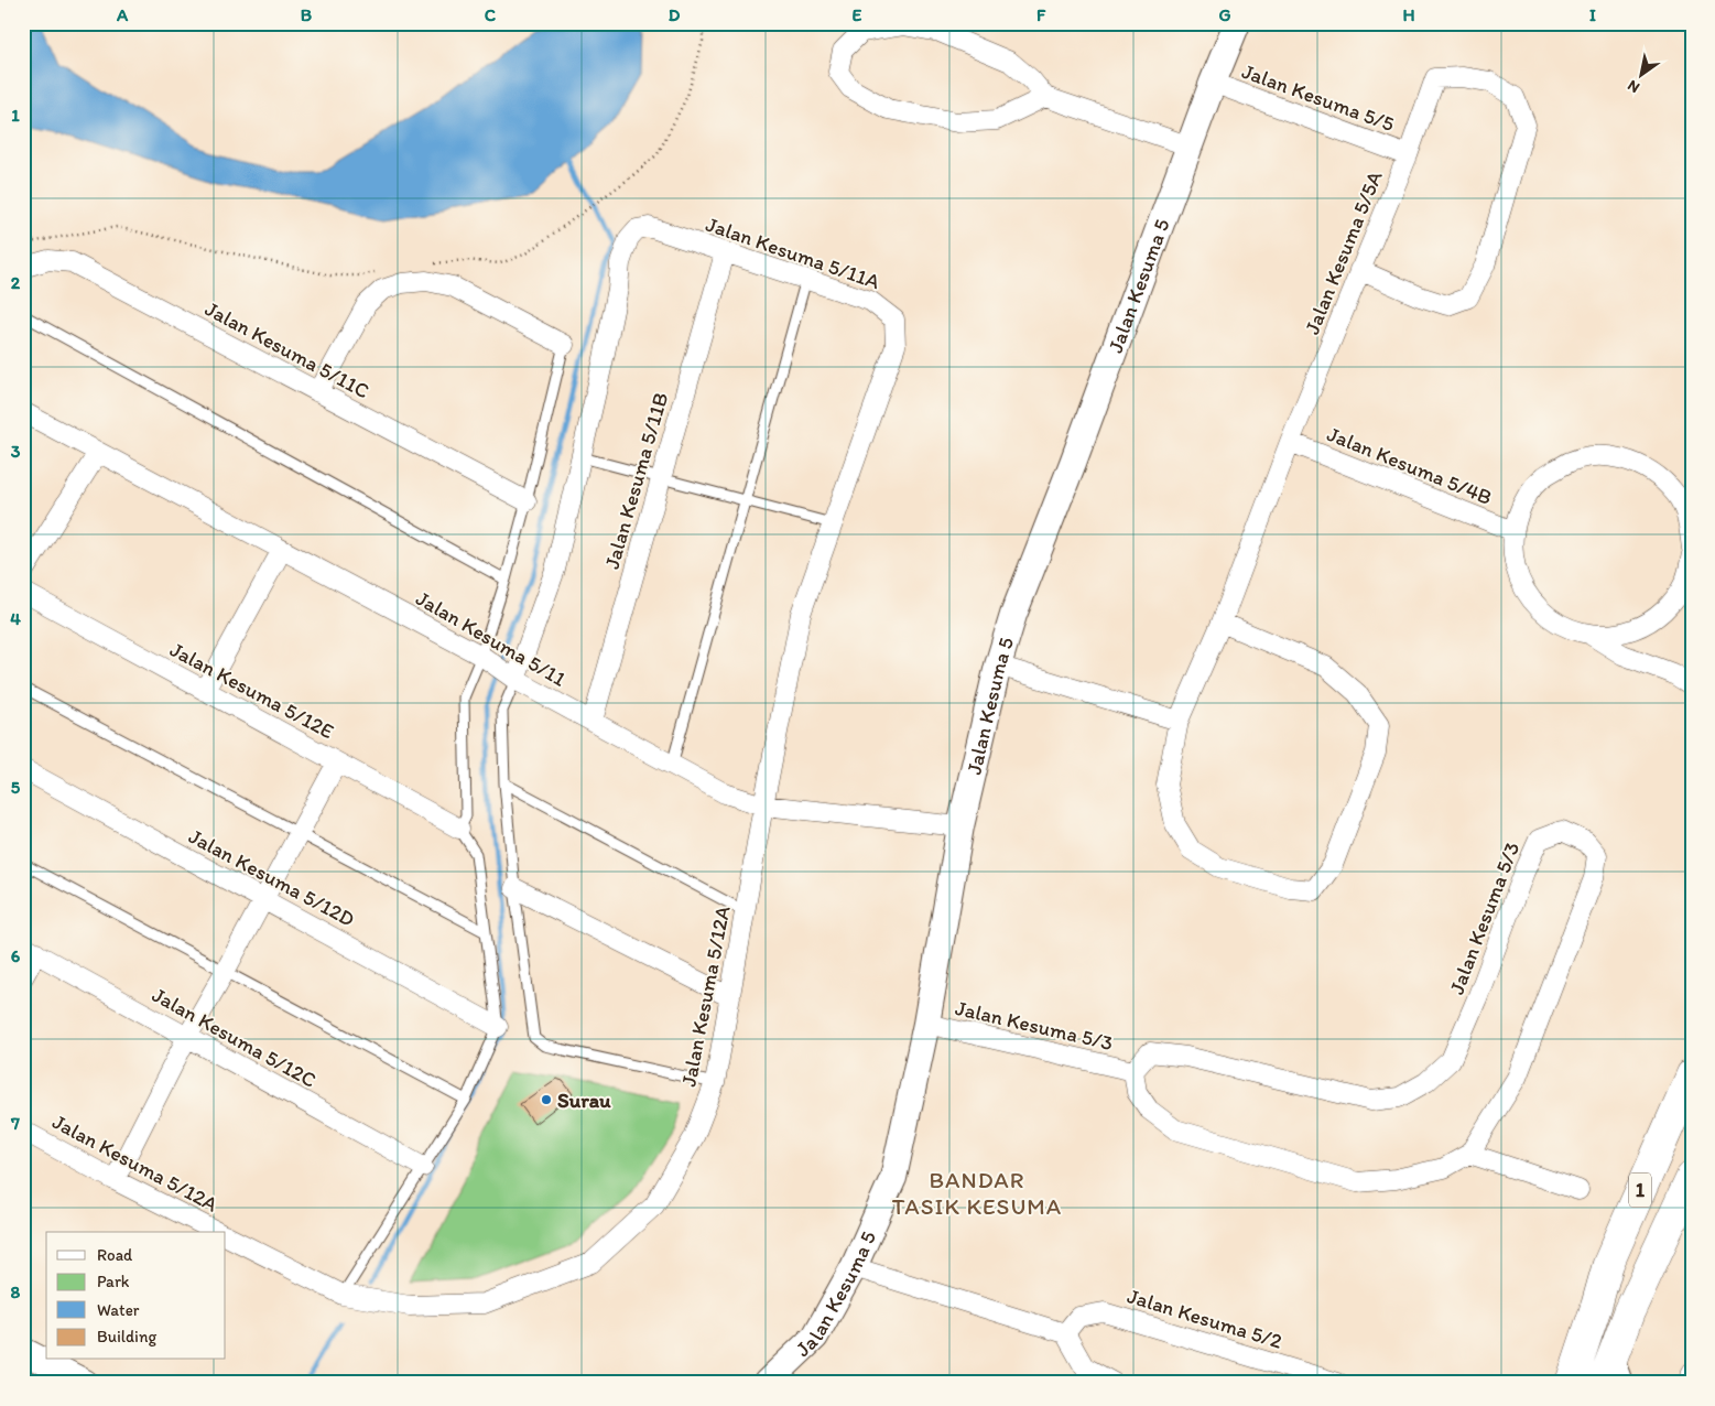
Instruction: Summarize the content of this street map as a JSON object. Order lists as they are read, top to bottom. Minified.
{"streets":{"main road":["1"],"street":["Jalan Kesuma 5/5","Jalan Kesuma 5/11A","Jalan Kesuma 5/5A","Jalan Kesuma 5","Jalan Kesuma 5/11C","Jalan Kesuma 5/4B","Jalan Kesuma 5/11B","Jalan Kesuma 5/11","Jalan Kesuma 5/12E","Jalan Kesuma 5/12D","Jalan Kesuma 5/3","Jalan Kesuma 5/12A","Jalan Kesuma 5/12C","Jalan Kesuma 5/2"]},"crossings":[["Jalan Kesuma 5/5","Jalan Kesuma 5/5A"],["Jalan Kesuma 5/5","Jalan Kesuma 5"],["Jalan Kesuma 5/11A","Jalan Kesuma 5/11B"],["Jalan Kesuma 5/11A","Jalan Kesuma 5/11"],["Jalan Kesuma 5/11A","Jalan Kesuma 5/12A"],["Jalan Kesuma 5/5A","Jalan Kesuma 5/4B"],["Jalan Kesuma 5","Jalan Kesuma 5/11"],["Jalan Kesuma 5","Jalan Kesuma 5/3"],["Jalan Kesuma 5/11B","Jalan Kesuma 5/11"],["Jalan Kesuma 5/11","Jalan Kesuma 5/12A"]],"districts":["BANDAR TASIK KESUMA"],"places":["Surau"],"legend":["Road","Park","Water","Building"],"north":"bottom left","grid":{"columns":["A","B","C","D","E","F","G","H","I"],"rows":["1","2","3","4","5","6","7","8"]}}
